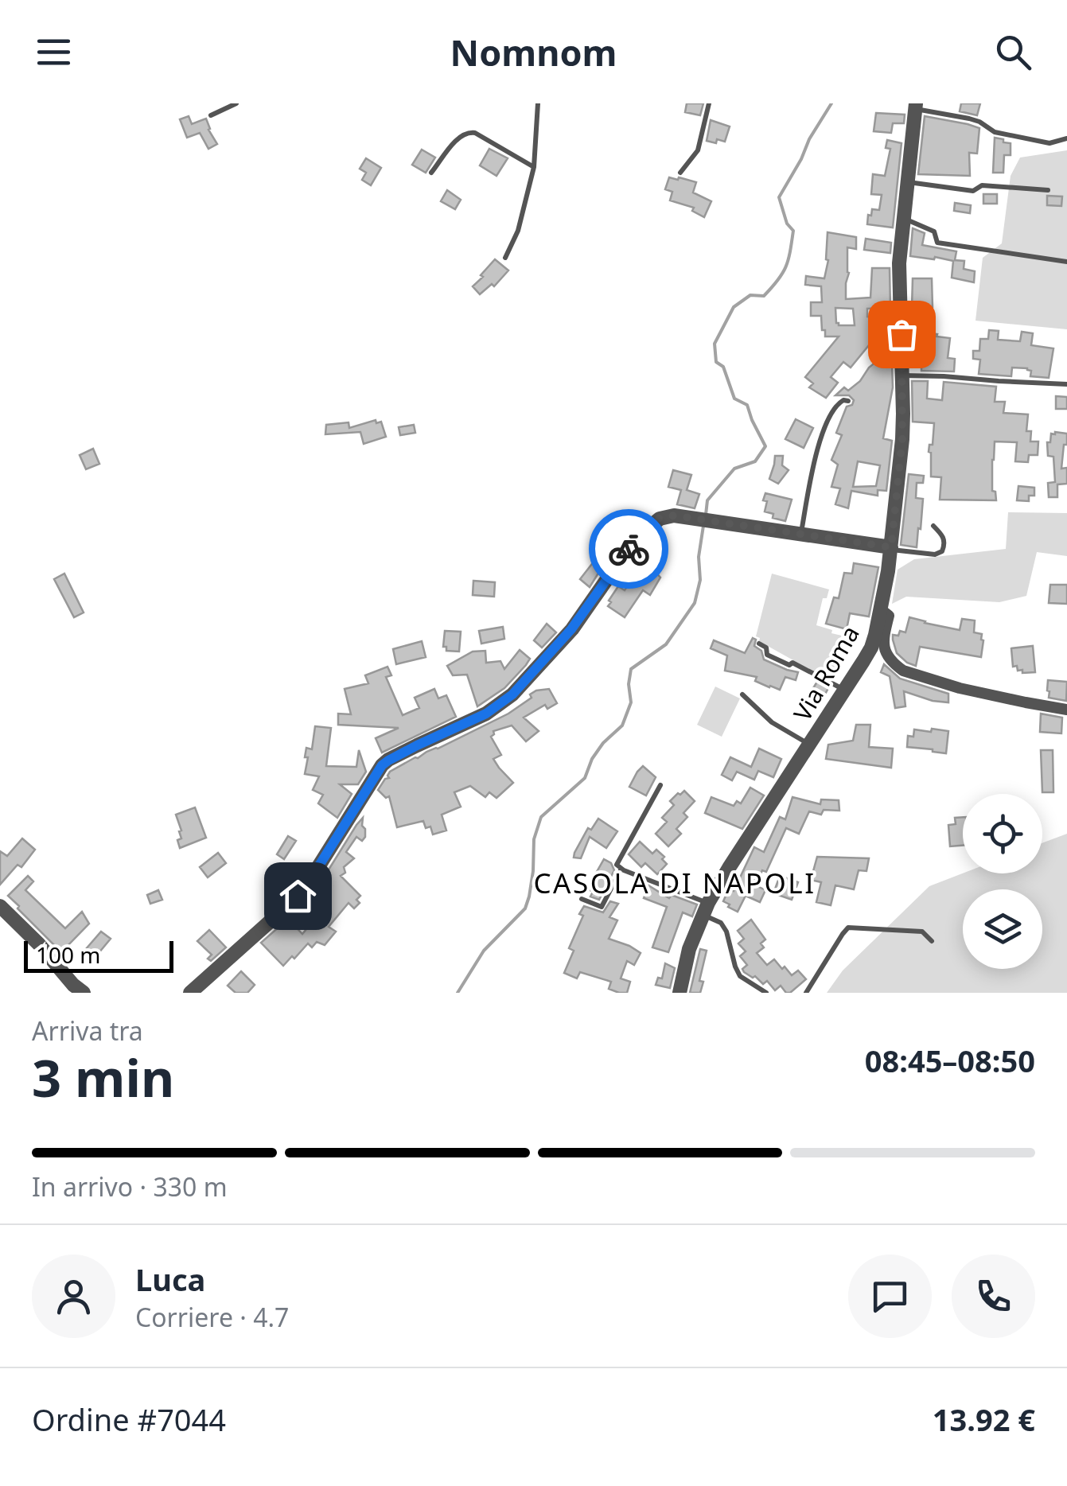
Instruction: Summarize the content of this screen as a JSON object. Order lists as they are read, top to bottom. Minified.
{"streets":{"street":["Via Roma"]},"districts":["CASOLA DI NAPOLI"],"scale_bar":"100 m","page":{"header":"Nomnom","scale":"100 m","heading":["3 min","Arriva tra","08:45–08:50"],"panel":["Luca","Corriere · 4.7","Ordine #7044","13.92 €"],"bar":"In arrivo · 330 m"}}
